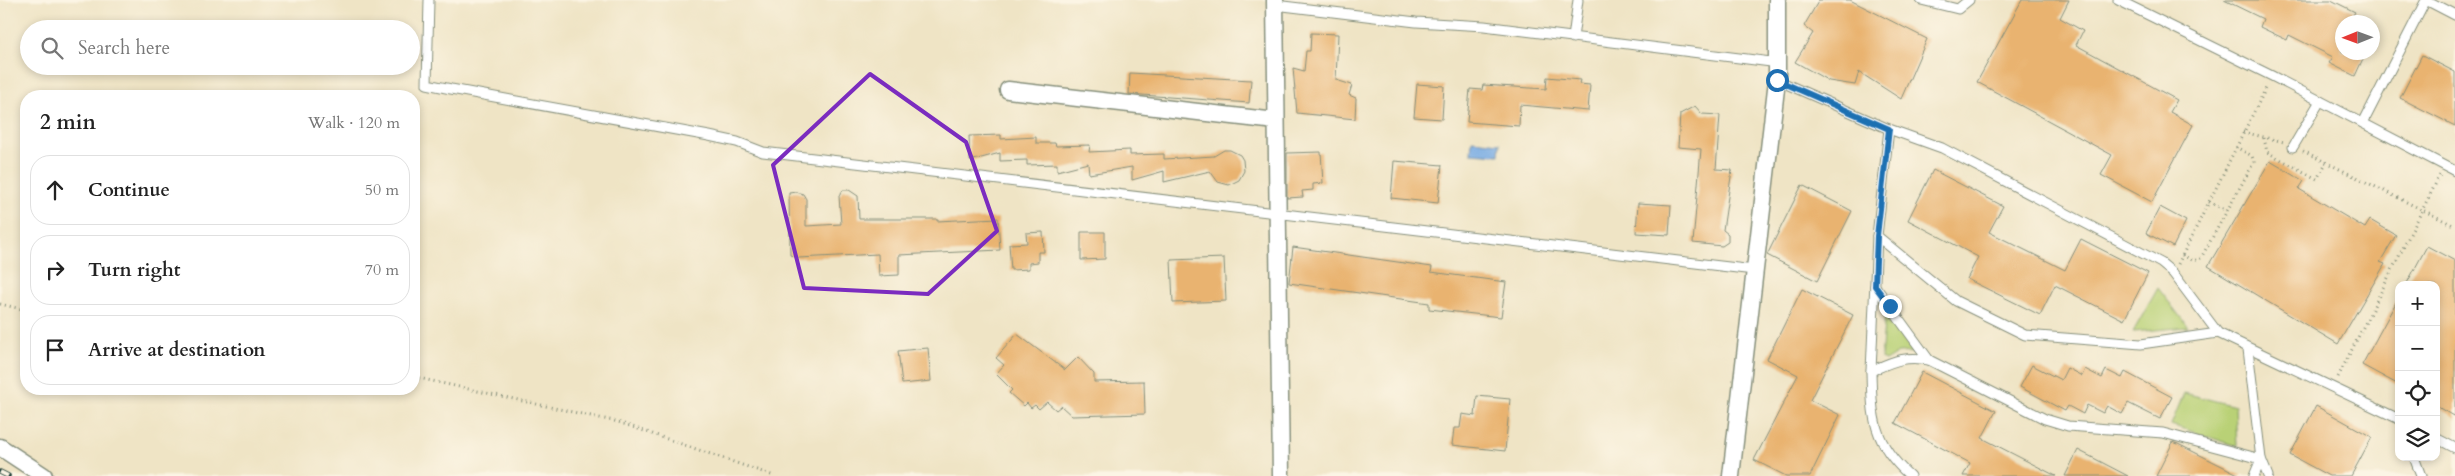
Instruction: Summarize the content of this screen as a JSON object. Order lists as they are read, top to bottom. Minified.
{"north":"left","page":{"search":"Search here","heading":["2 min","Walk · 120 m"],"list":[["Continue","50 m"],["Turn right","70 m"],"Arrive at destination"],"map_buttons":["+","−"]}}
